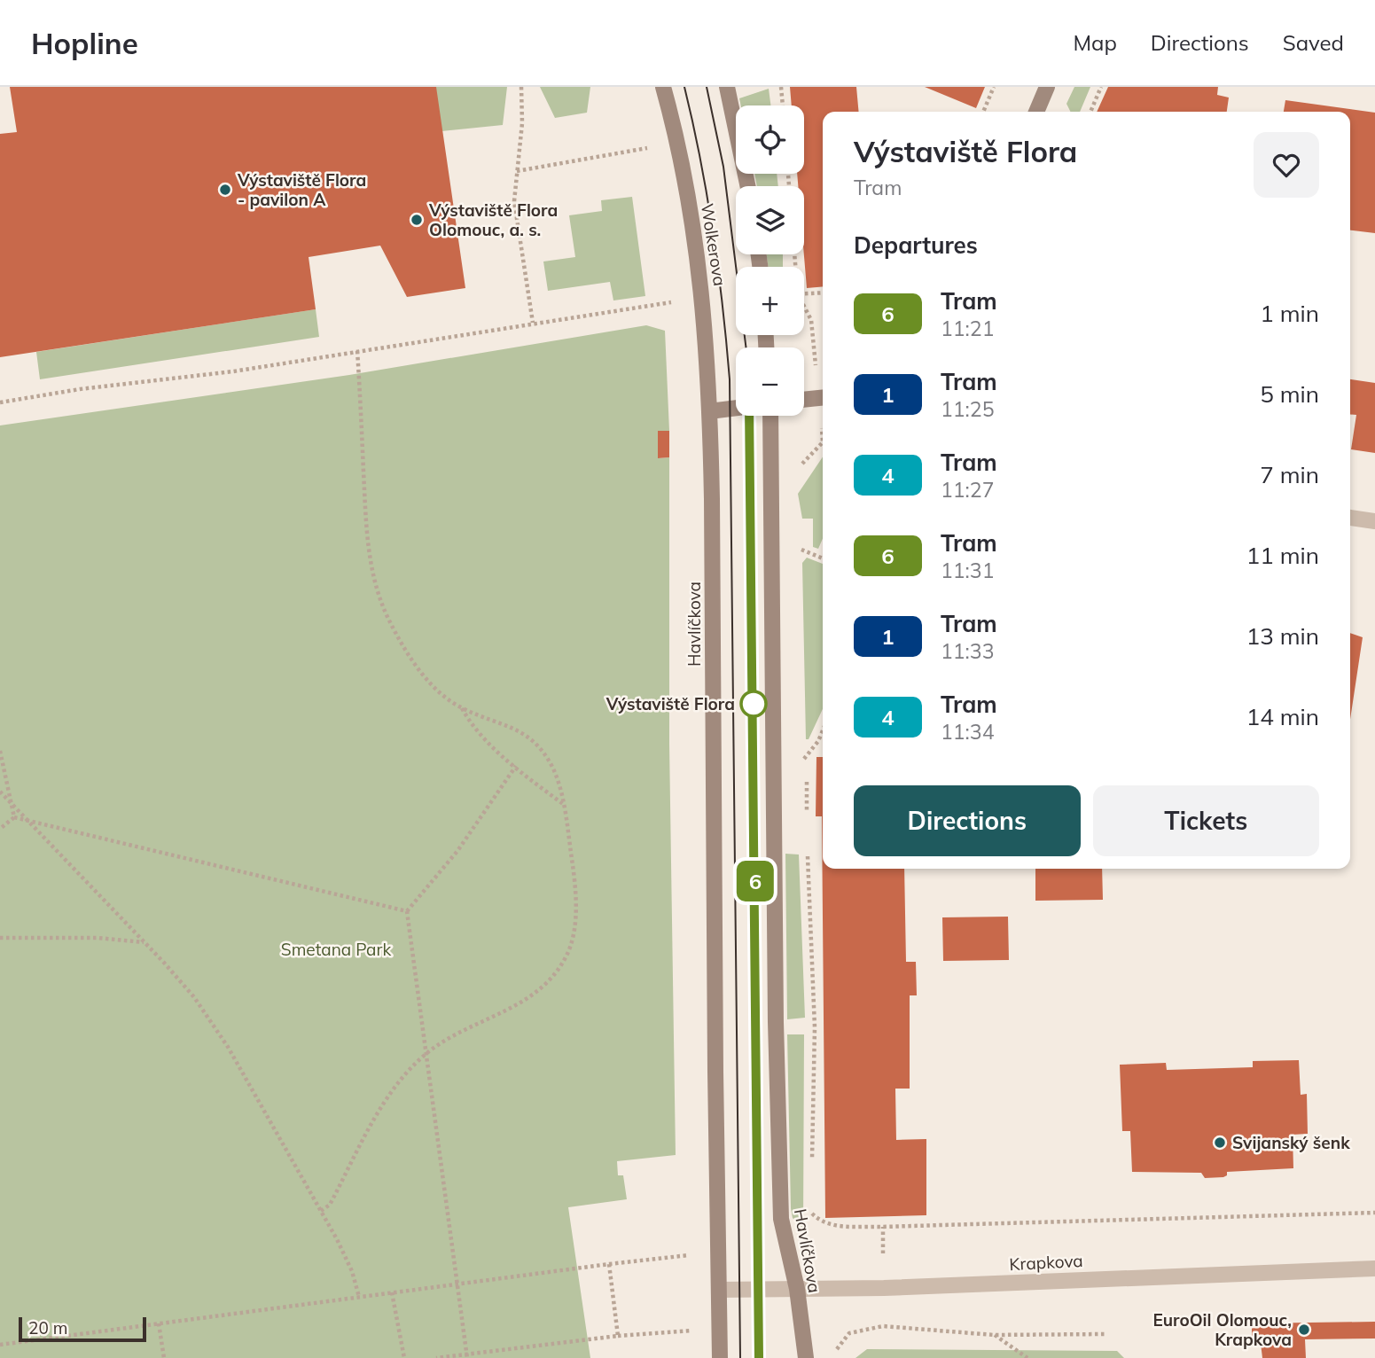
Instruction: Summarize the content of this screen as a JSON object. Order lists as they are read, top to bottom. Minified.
{"streets":{"street":["Wolkerova","Havlíčkova","Krapkova"]},"crossings":[["Wolkerova","Havlíčkova"],["Havlíčkova","Krapkova"]],"parks":["Smetana Park"],"places":["Výstaviště Flora - pavilon A","Výstaviště Flora Olomouc, a. s.","Výstaviště Flora","Svijanský šenk","EuroOil Olomouc, Krapkova"],"lines":["tram line 6"],"scale_bar":"20 m","page":{"header":"Hopline","nav":["Map","Directions","Saved"],"on_map":"6","map_buttons":["+","−"],"heading":[["Výstaviště Flora","Tram"],"Departures"],"list":[{"mark":"6","name":"Tram","note":"11:21","value":"1 min"},{"mark":"1","name":"Tram","note":"11:25","value":"5 min"},{"mark":"4","name":"Tram","note":"11:27","value":"7 min"},{"mark":"6","name":"Tram","note":"11:31","value":"11 min"},{"mark":"1","name":"Tram","note":"11:33","value":"13 min"},{"mark":"4","name":"Tram","note":"11:34","value":"14 min"}],"buttons":["Directions","Tickets"],"scale":"20 m"}}
